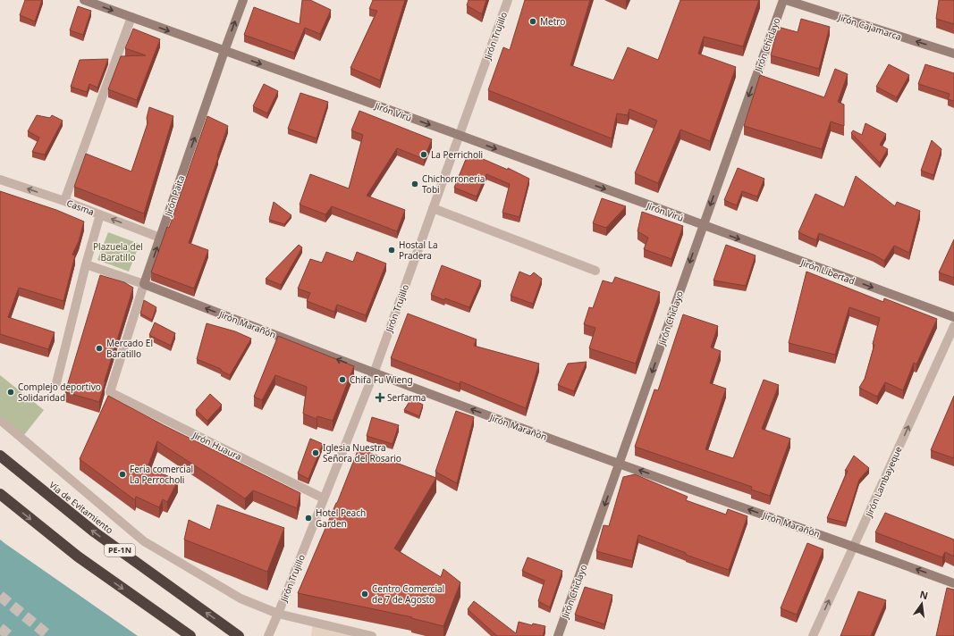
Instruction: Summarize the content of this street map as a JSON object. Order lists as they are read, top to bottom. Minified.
{"streets":{"highway":["Vía de Evitamiento","PE-1N"],"main road":["Jirón Cajamarca","Jirón Chiclayo","Jirón Virú","Jirón Paita","Jirón Libertad","Jirón Marañón"],"street":["Jirón Trujillo","Casma","Jirón Huaura","Jirón Lambayeque"]},"crossings":[["Jirón Trujillo","Jirón Virú"],["Jirón Trujillo","Jirón Marañón"],["Jirón Trujillo","Jirón Huaura"],["Jirón Chiclayo","Jirón Virú"],["Jirón Chiclayo","Jirón Libertad"],["Jirón Chiclayo","Jirón Marañón"],["Jirón Virú","Jirón Paita"],["Jirón Virú","Jirón Libertad"],["Jirón Paita","Casma"],["Jirón Paita","Jirón Marañón"],["Jirón Paita","Jirón Huaura"],["Jirón Marañón","Jirón Lambayeque"]],"one_way":["Jirón Cajamarca","Jirón Chiclayo","Jirón Virú","Jirón Paita","Casma","Jirón Libertad","Jirón Marañón","Jirón Lambayeque"],"parks":["Plazuela del Baratillo"],"places":{"other":["Metro","La Perricholi","Chichorroneria Tobi","Hostal La Pradera","Mercado El Baratillo","Chifa Fu Wieng","Complejo deportivo Solidaridad","Iglesia Nuestra Señora del Rosario","Feria comercial La Perrocholi","Hotel Peach Garden","Centro Comercial de 7 de Agosto"],"health":["Serfarma"]},"north":"top"}
